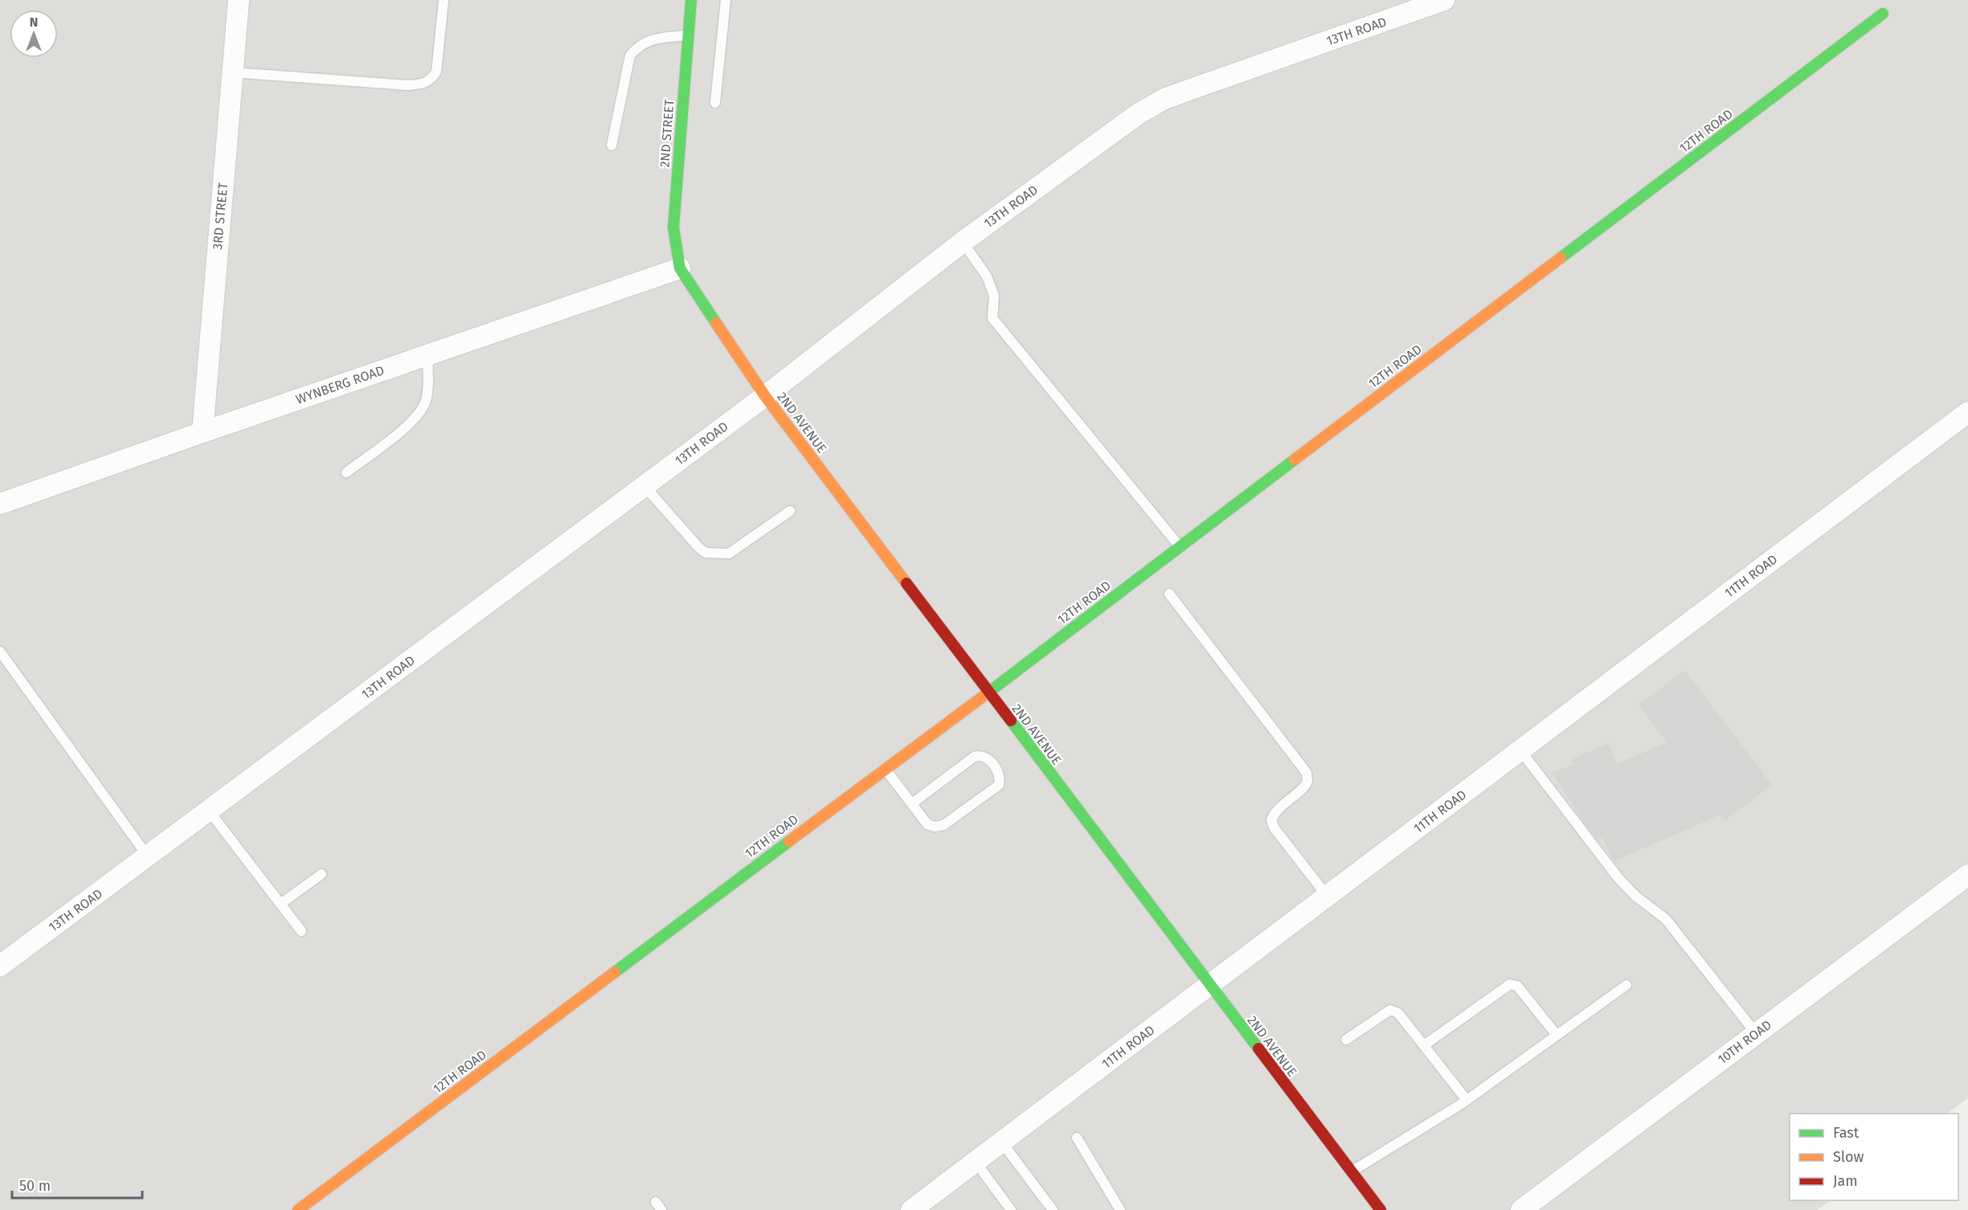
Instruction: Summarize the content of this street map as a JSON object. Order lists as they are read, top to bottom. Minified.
{"streets":{"street":["13TH ROAD","12TH ROAD","2ND STREET","3RD STREET","WYNBERG ROAD","2ND AVENUE","11TH ROAD","10TH ROAD"]},"crossings":[["13TH ROAD","2ND AVENUE"],["12TH ROAD","2ND AVENUE"],["2ND STREET","WYNBERG ROAD"],["2ND STREET","2ND AVENUE"],["3RD STREET","WYNBERG ROAD"],["WYNBERG ROAD","2ND AVENUE"],["2ND AVENUE","11TH ROAD"]],"legend":["Fast","Slow","Jam"],"scale_bar":"50 m","north":"top"}
